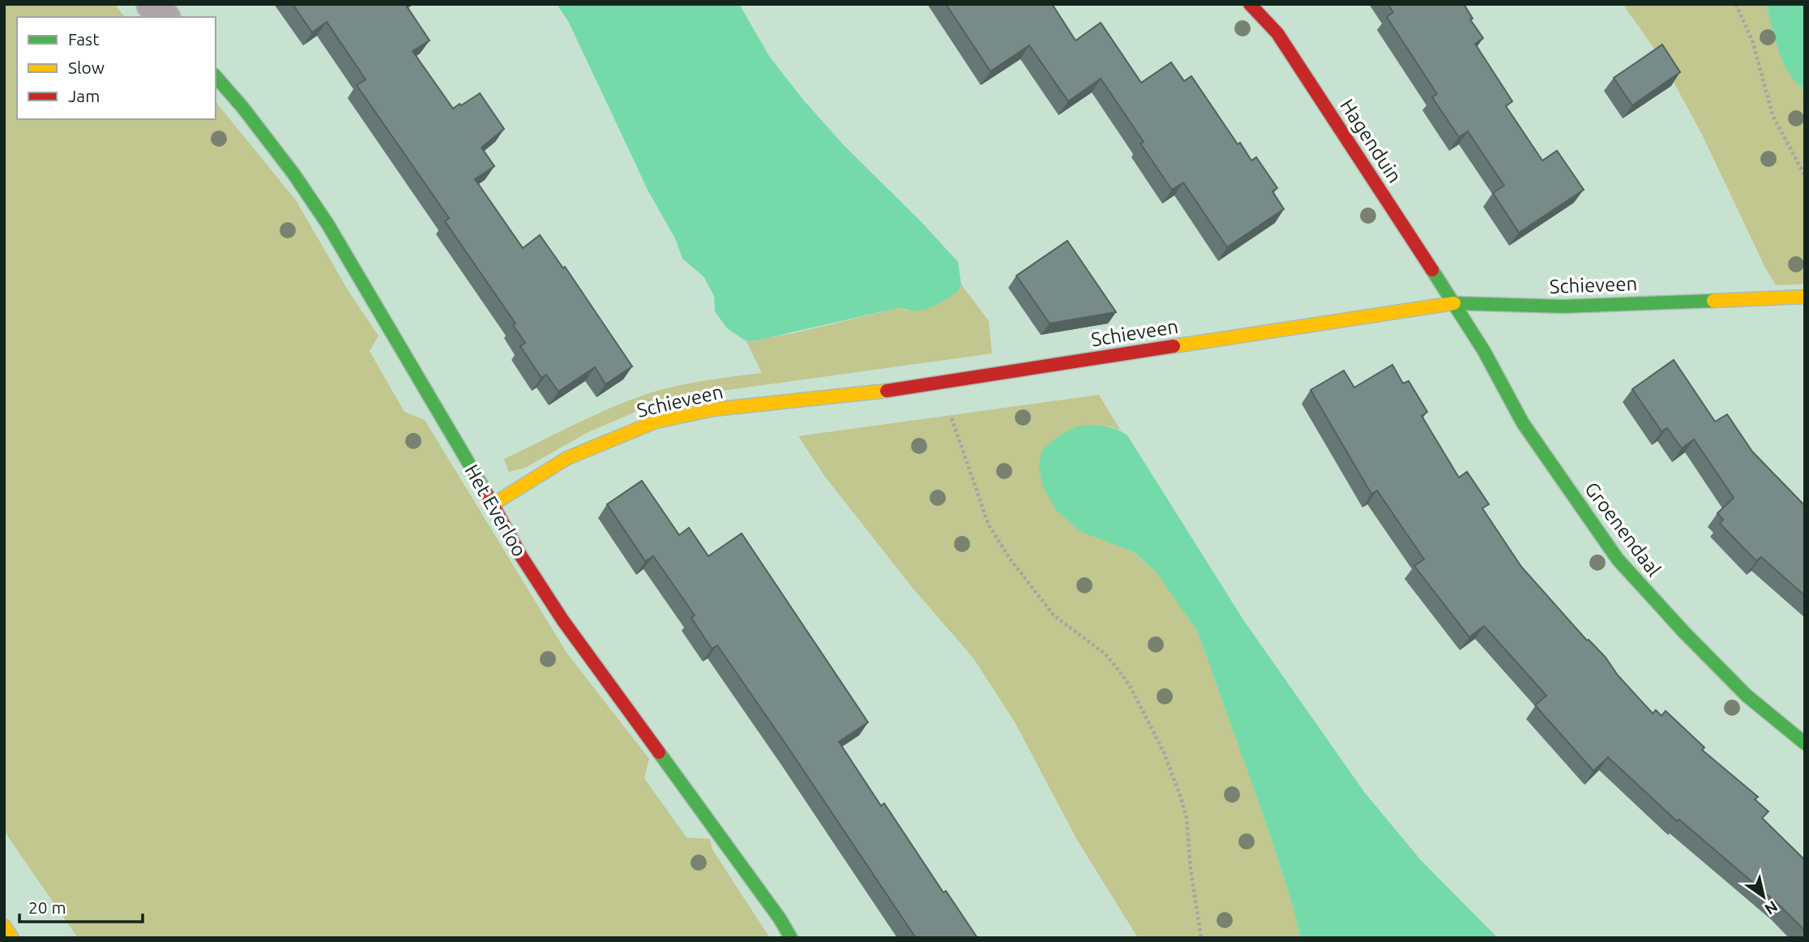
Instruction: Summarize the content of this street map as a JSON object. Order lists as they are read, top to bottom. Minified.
{"streets":{"main road":["Hagenduin","Schieveen","Het Everloo","Groenendaal"]},"crossings":[["Hagenduin","Schieveen"],["Hagenduin","Groenendaal"],["Schieveen","Het Everloo"],["Schieveen","Groenendaal"]],"legend":["Fast","Slow","Jam"],"scale_bar":"20 m","north":"bottom right"}
